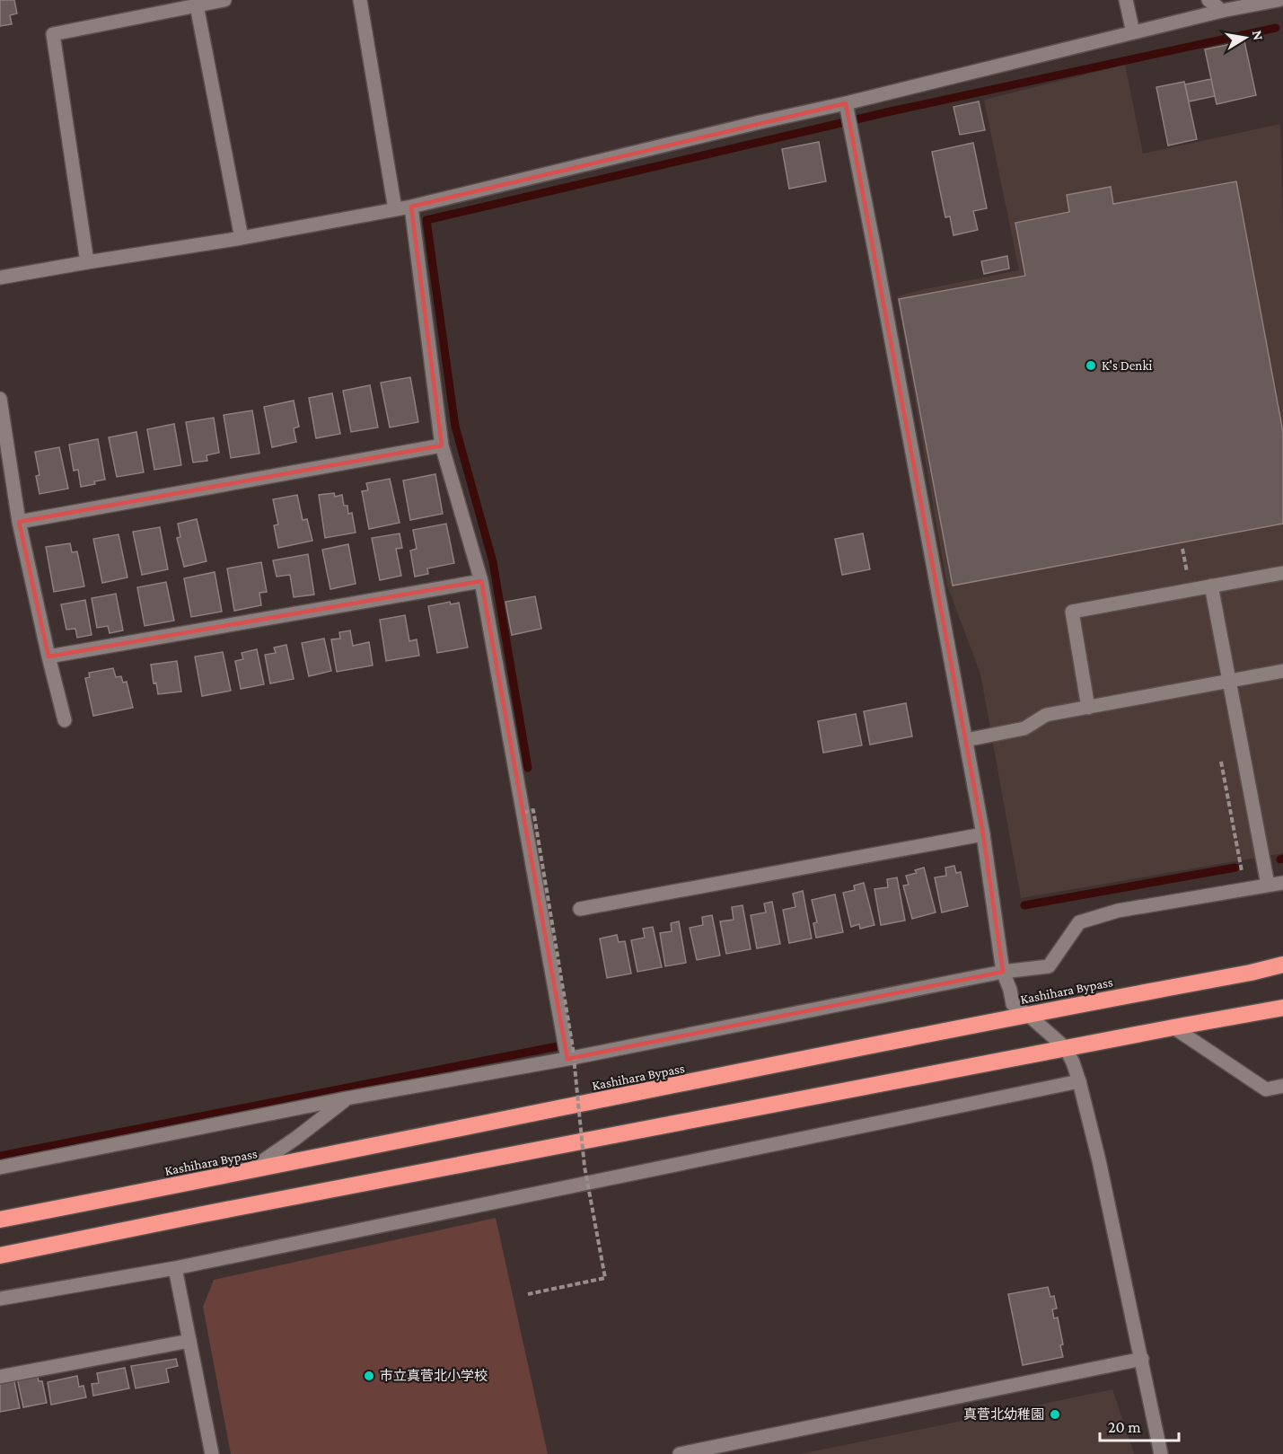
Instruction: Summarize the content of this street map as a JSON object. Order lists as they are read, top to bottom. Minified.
{"streets":{"highway":["Kashihara Bypass"]},"places":["K's Denki","市立真菅北小学校","真菅北幼稚園"],"scale_bar":"20 m","north":"right"}
